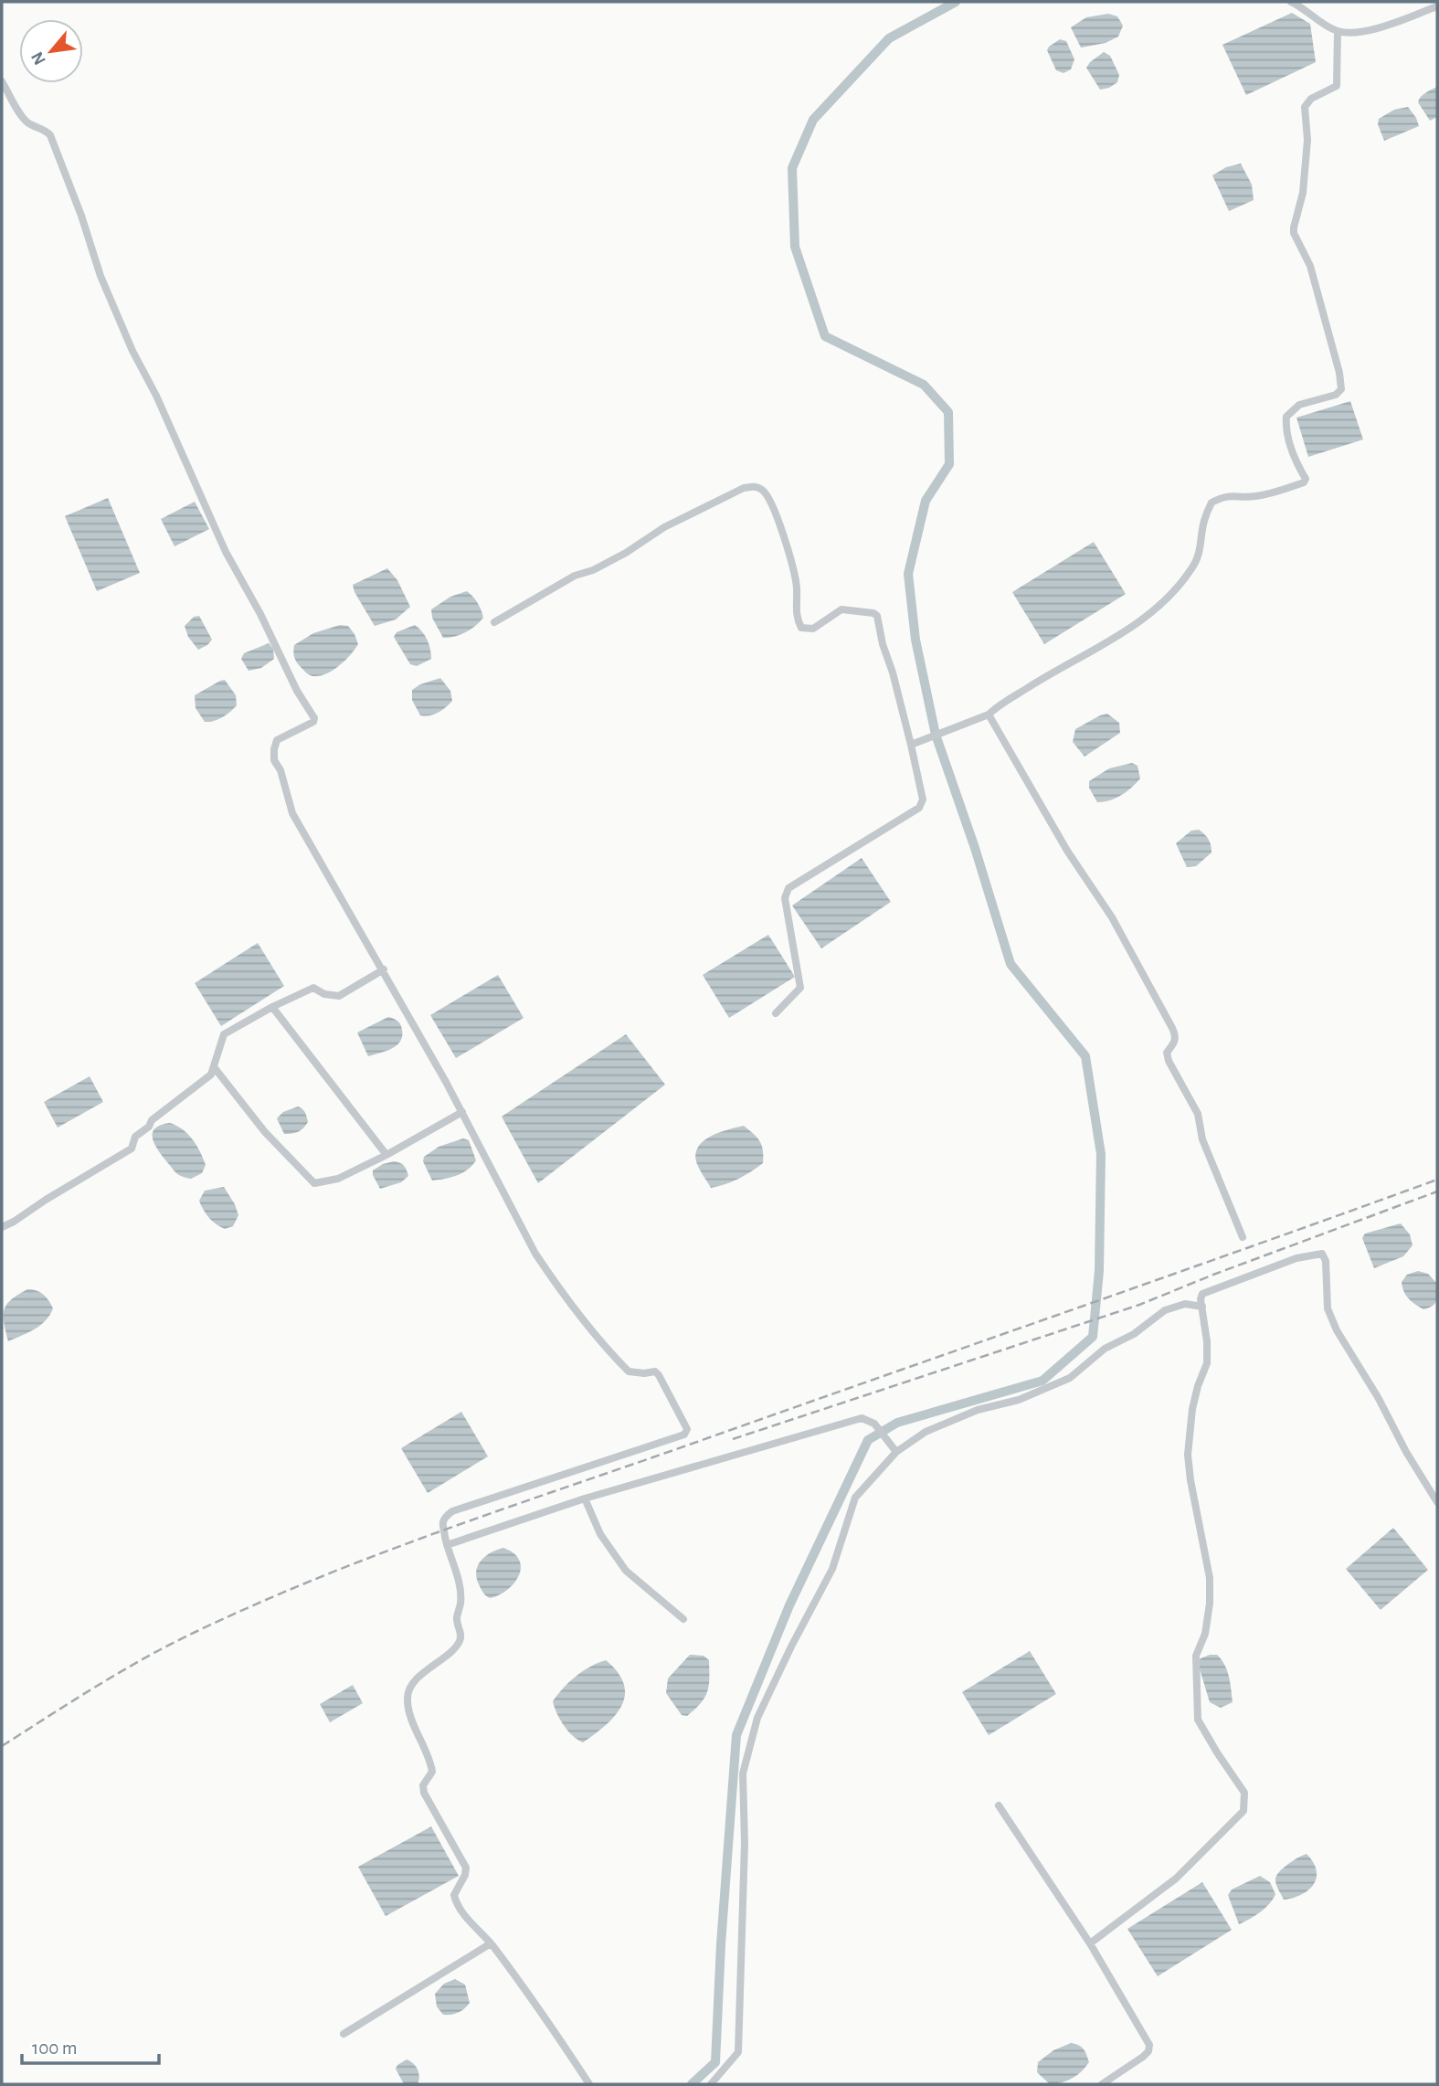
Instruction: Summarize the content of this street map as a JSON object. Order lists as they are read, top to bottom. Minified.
{"scale_bar":"100 m","north":"bottom left"}
